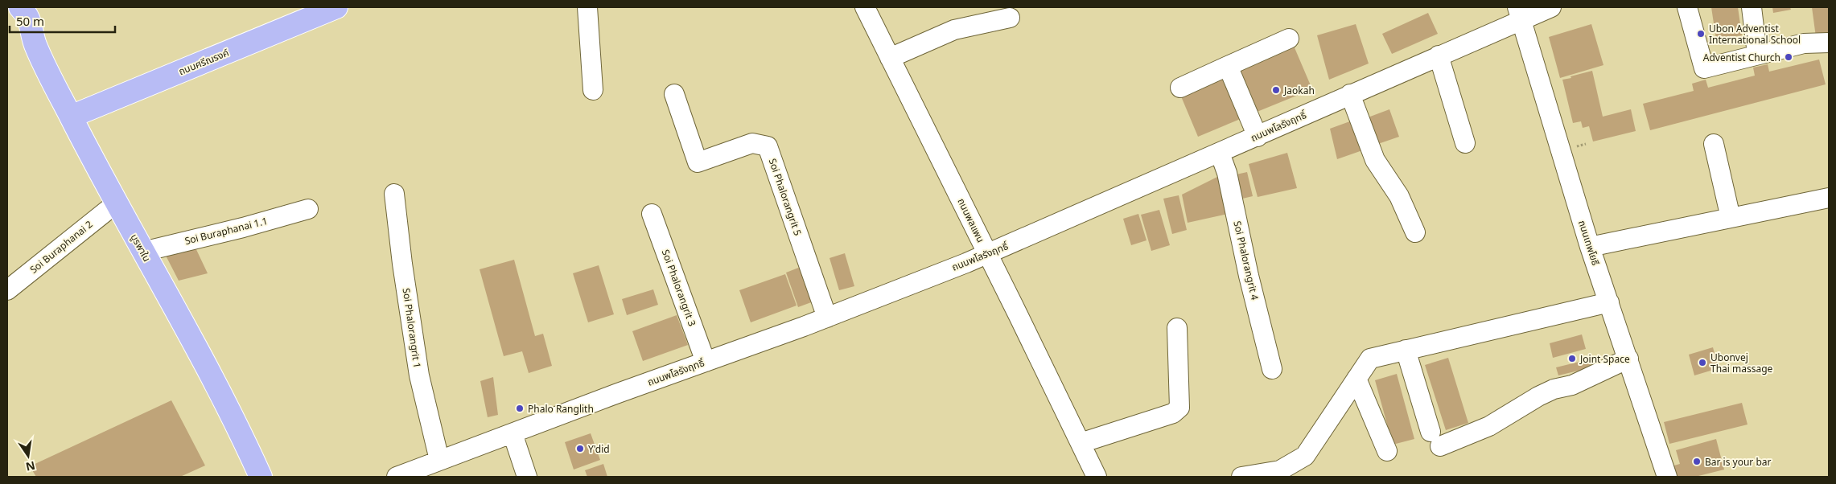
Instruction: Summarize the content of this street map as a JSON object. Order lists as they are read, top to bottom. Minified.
{"streets":{"main road":["ถนนศรีณรงค์","บูรพาใน"],"street":["ถนนพโลรังฤทธิ์","Soi Phalorangrit 5","ถนนพลแพน","Soi Buraphanai 1.1","ถนนเทพโยธี","Soi Buraphanai 2","Soi Phalorangrit 4","Soi Phalorangrit 3","Soi Phalorangrit 1"]},"crossings":[["ถนนศรีณรงค์","บูรพาใน"],["ถนนพโลรังฤทธิ์","Soi Phalorangrit 5"],["ถนนพโลรังฤทธิ์","ถนนพลแพน"],["ถนนพโลรังฤทธิ์","ถนนเทพโยธี"],["ถนนพโลรังฤทธิ์","Soi Phalorangrit 4"],["ถนนพโลรังฤทธิ์","Soi Phalorangrit 3"],["ถนนพโลรังฤทธิ์","Soi Phalorangrit 1"],["Soi Buraphanai 1.1","บูรพาใน"],["Soi Buraphanai 2","บูรพาใน"]],"places":["Ubon Adventist International School","Adventist Church","Jaokah","Joint Space","Ubonvej Thai massage","Phalo Ranglith","Y'did","Bar is your bar"],"scale_bar":"50 m","north":"bottom"}
